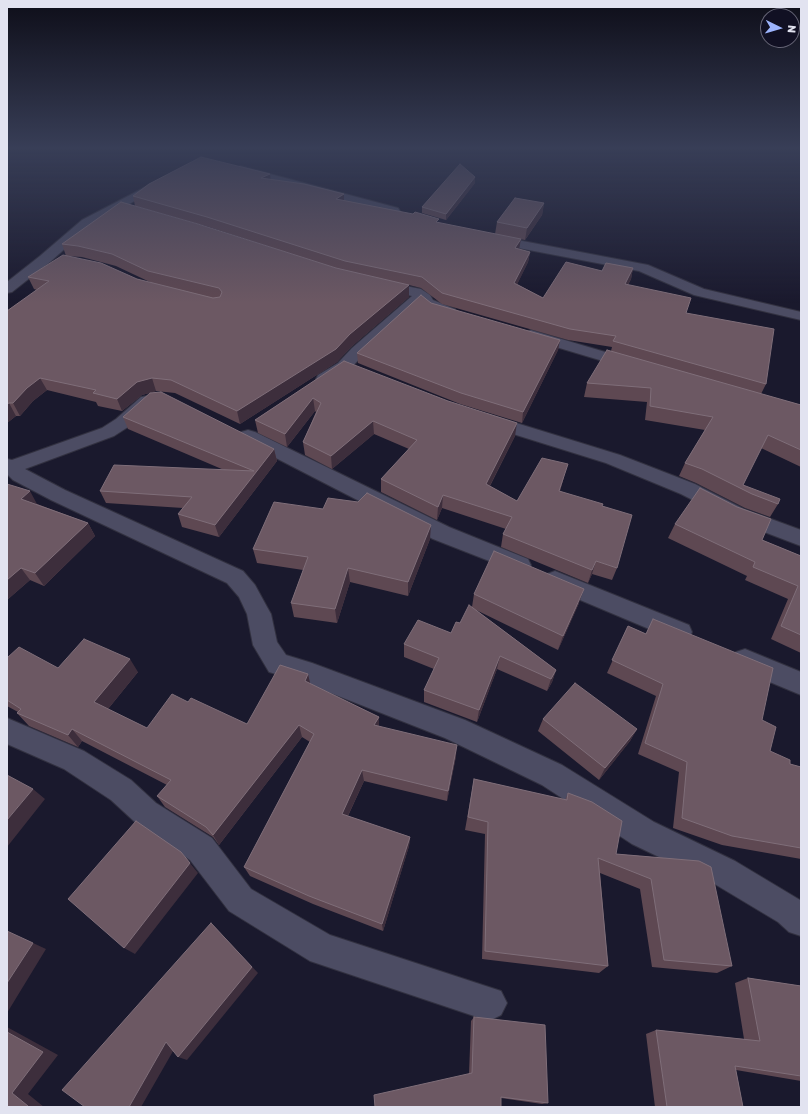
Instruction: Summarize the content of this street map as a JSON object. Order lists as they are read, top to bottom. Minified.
{"north":"right"}
